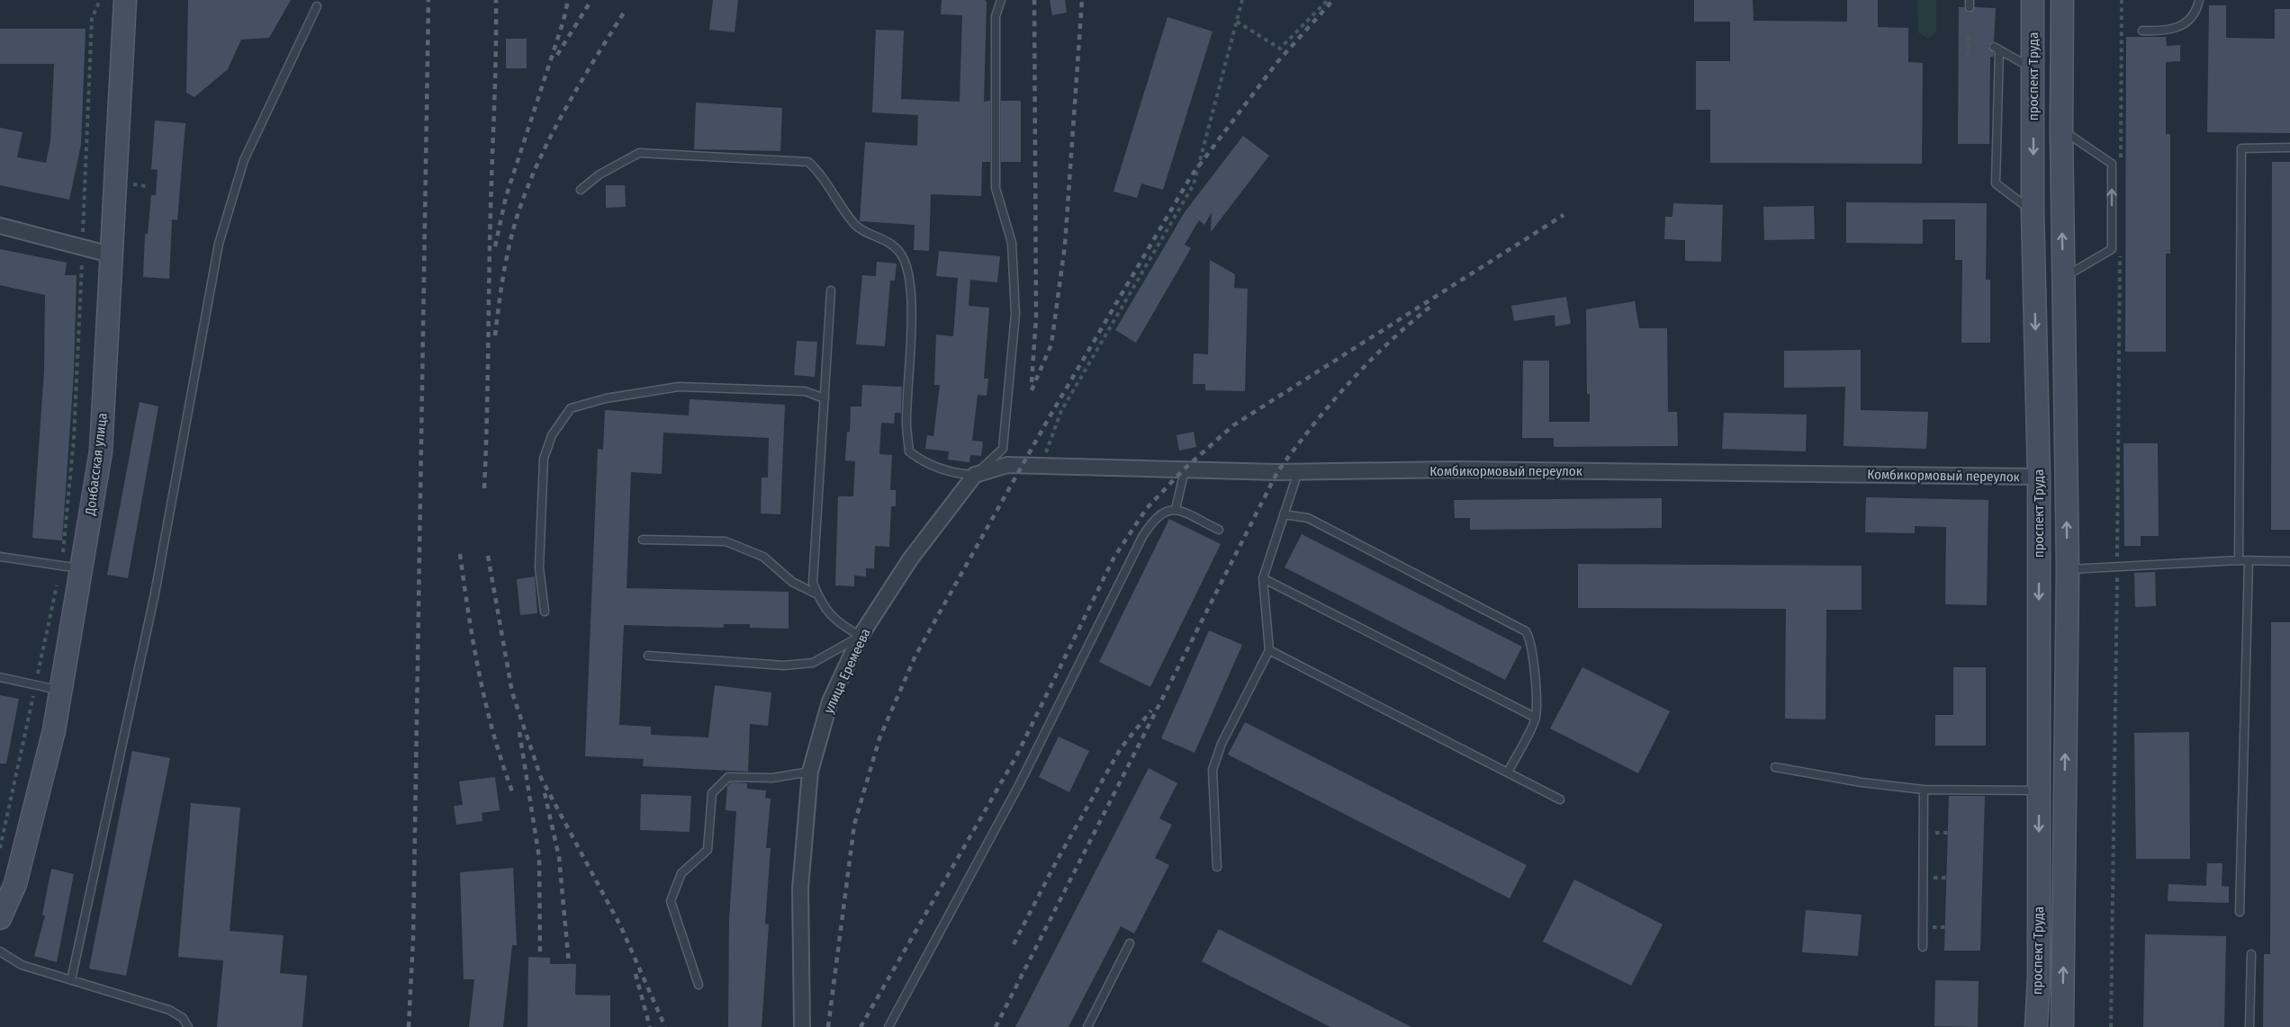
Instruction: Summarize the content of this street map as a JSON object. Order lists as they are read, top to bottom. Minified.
{"streets":{"main road":["проспект Труда","Донбасская улица"],"street":["Комбикормовый переулок","улица Еремеева"]},"crossings":[["проспект Труда","Комбикормовый переулок"],["Комбикормовый переулок","улица Еремеева"]]}
